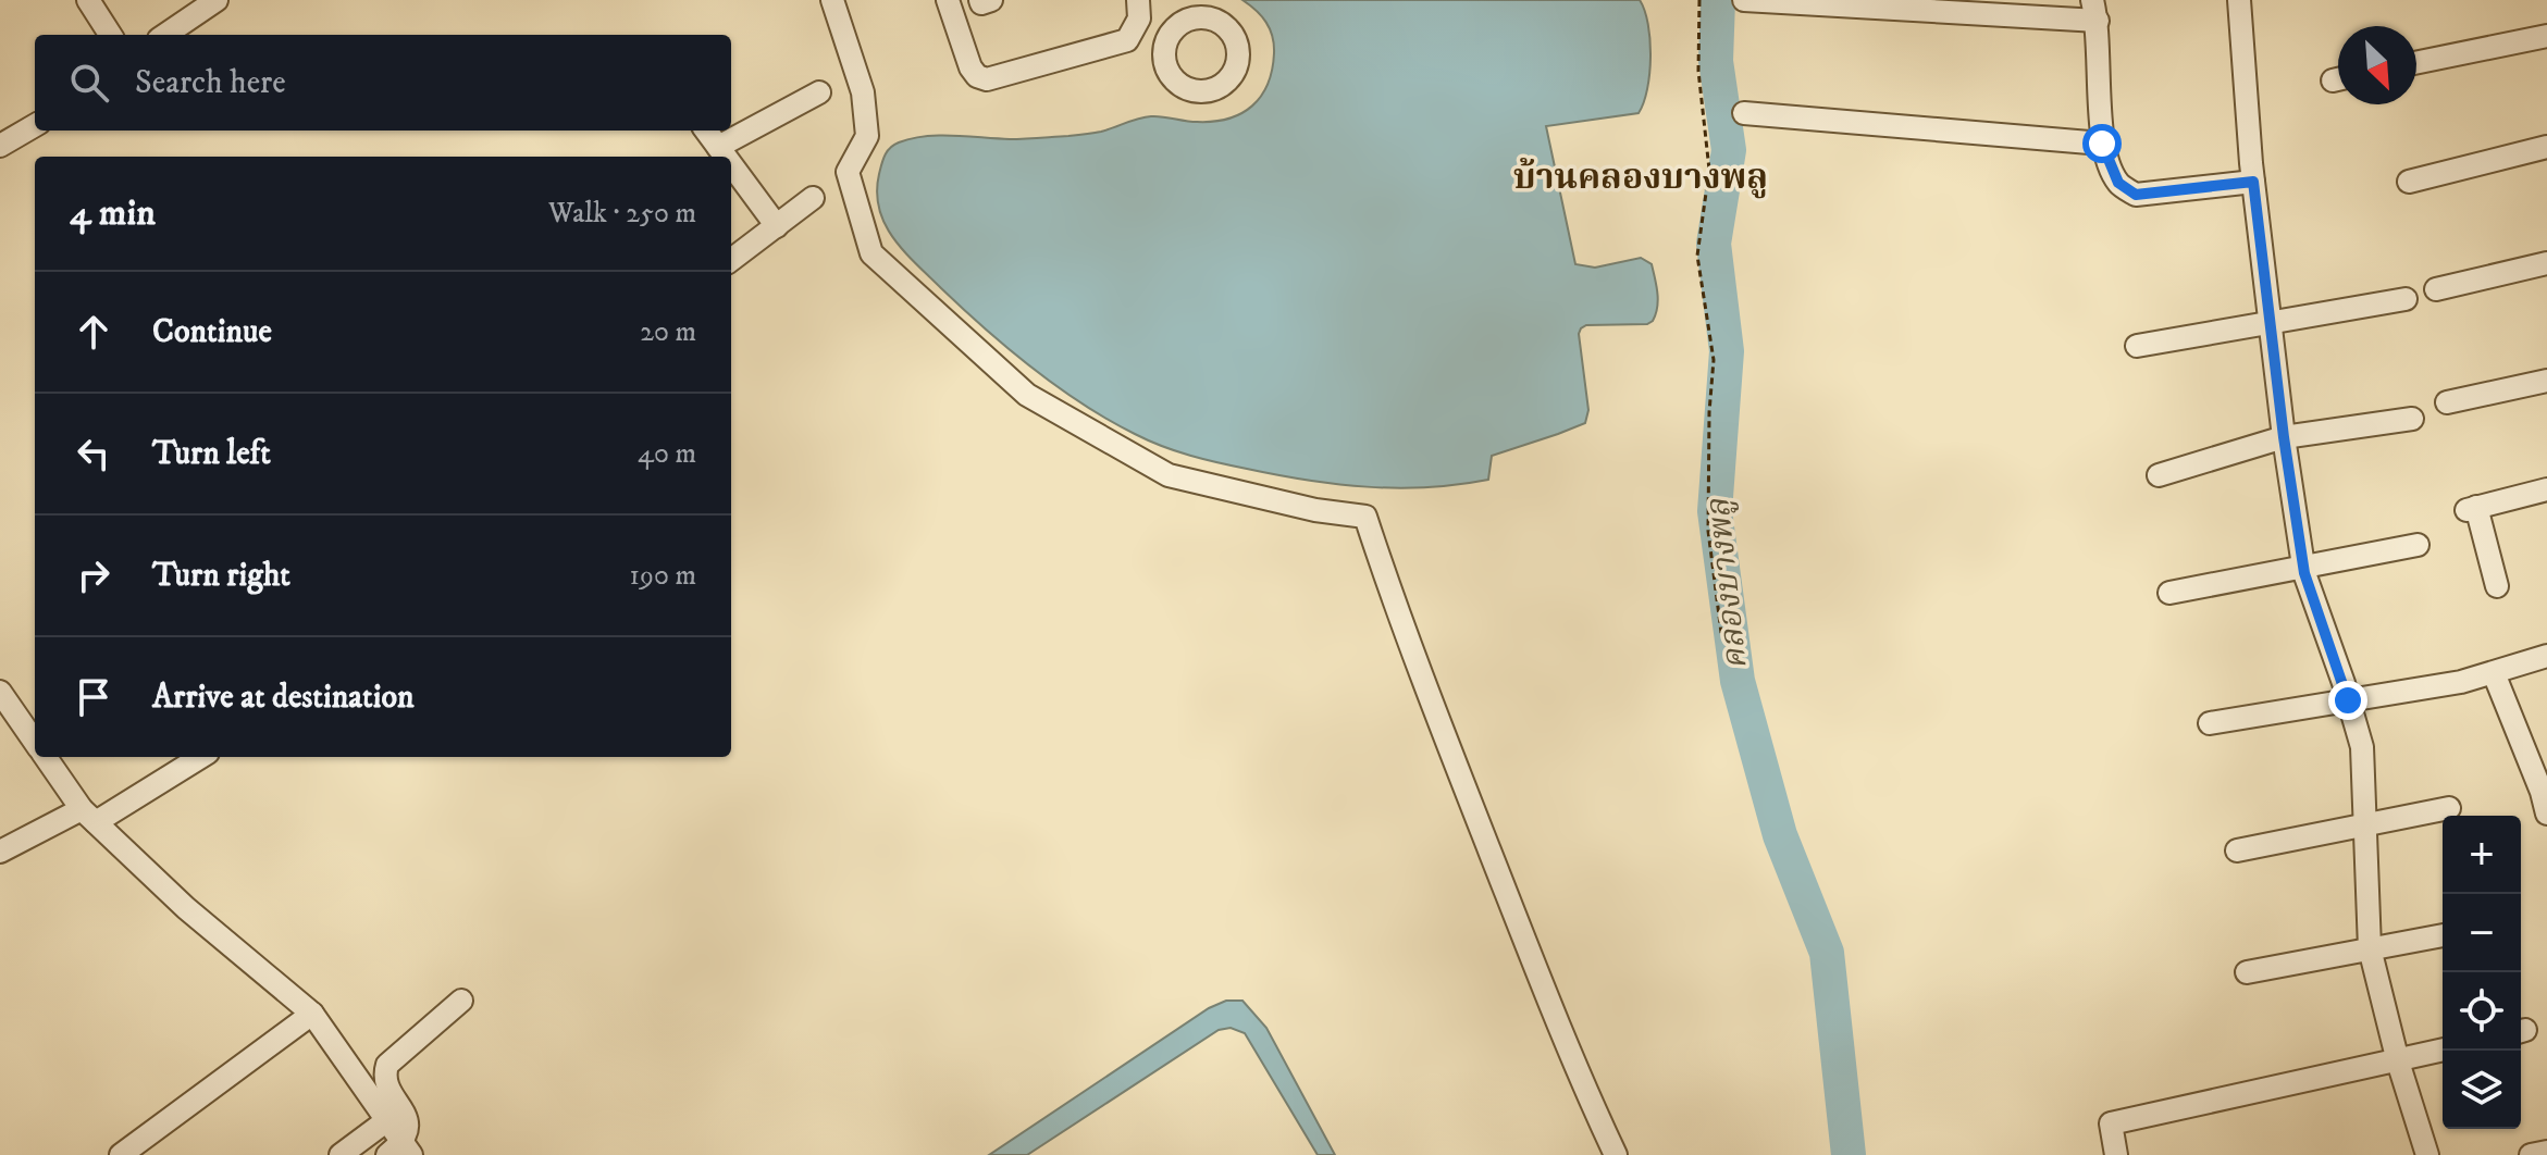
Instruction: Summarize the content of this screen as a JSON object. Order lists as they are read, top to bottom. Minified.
{"districts":["บ้านคลองบางพลู"],"water":["คลองบางพลู"],"north":"bottom right","page":{"search":"Search here","heading":["4 min","Walk · 250 m"],"list":[["Continue","20 m"],["Turn left","40 m"],["Turn right","190 m"],"Arrive at destination"],"map_buttons":["+","−"]}}
